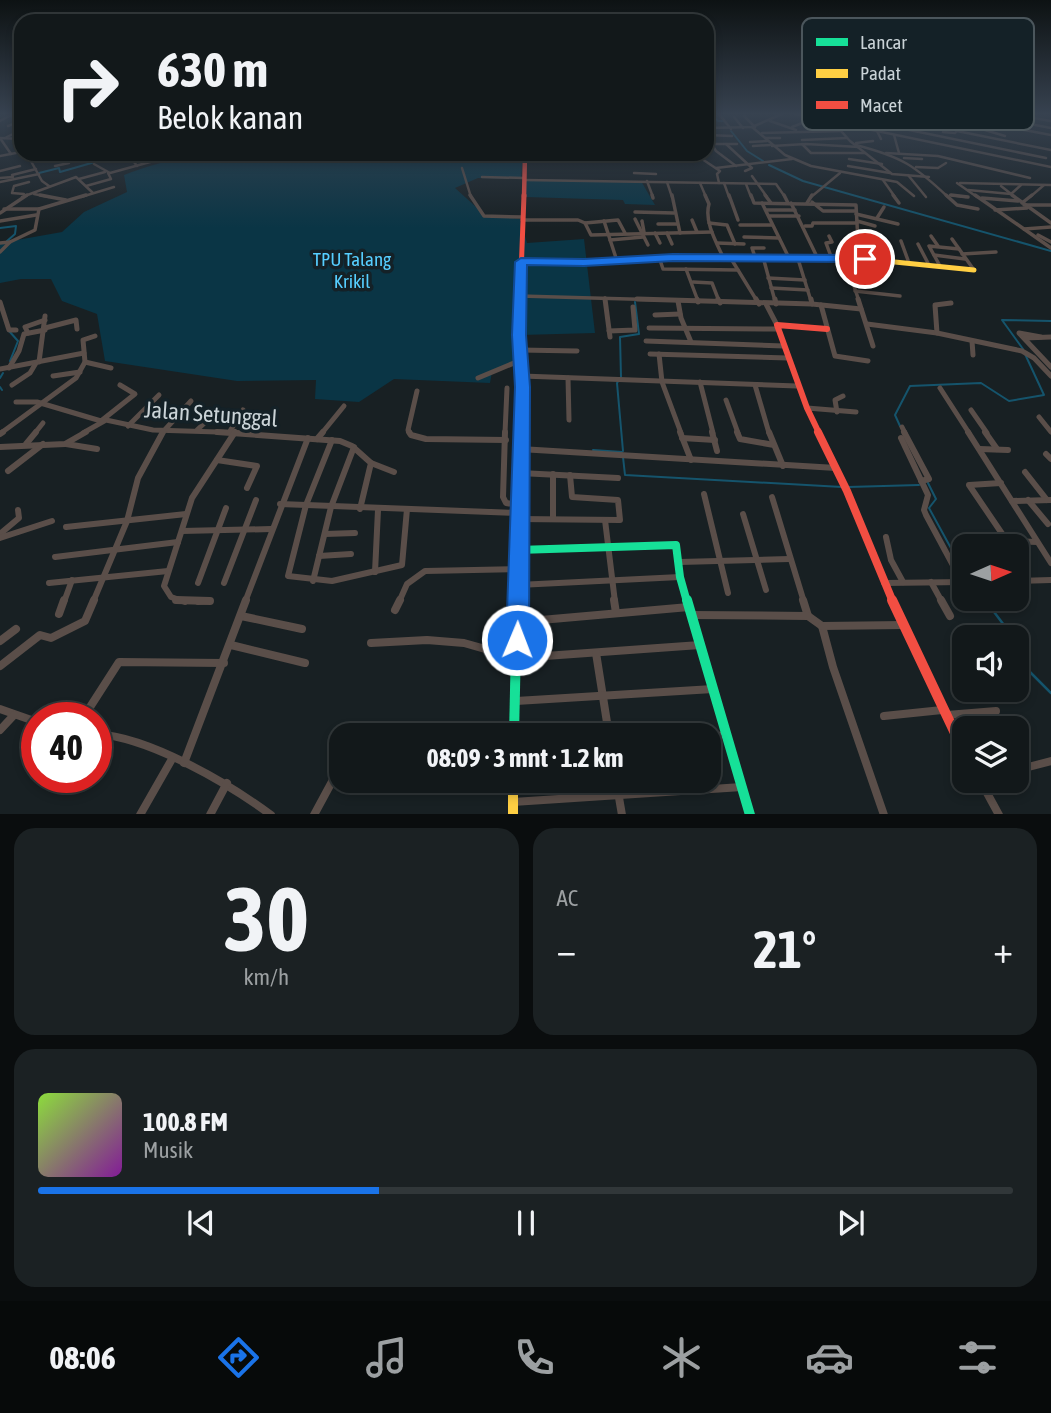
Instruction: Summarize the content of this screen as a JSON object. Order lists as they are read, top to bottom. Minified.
{"streets":{"street":["Jalan Setunggal"]},"parks":["TPU Talang Krikil"],"legend":["Lancar","Padat","Macet"],"north":"right","page":{"turn":["630 m","Belok kanan"],"limit":"40","trip":"08:09 · 3 mnt · 1.2 km","tile":[["30","km/h"],"AC"],"heat":["−","21°","+"],"song":["100.8 FM","Musik"],"tabs":"08:06"}}
